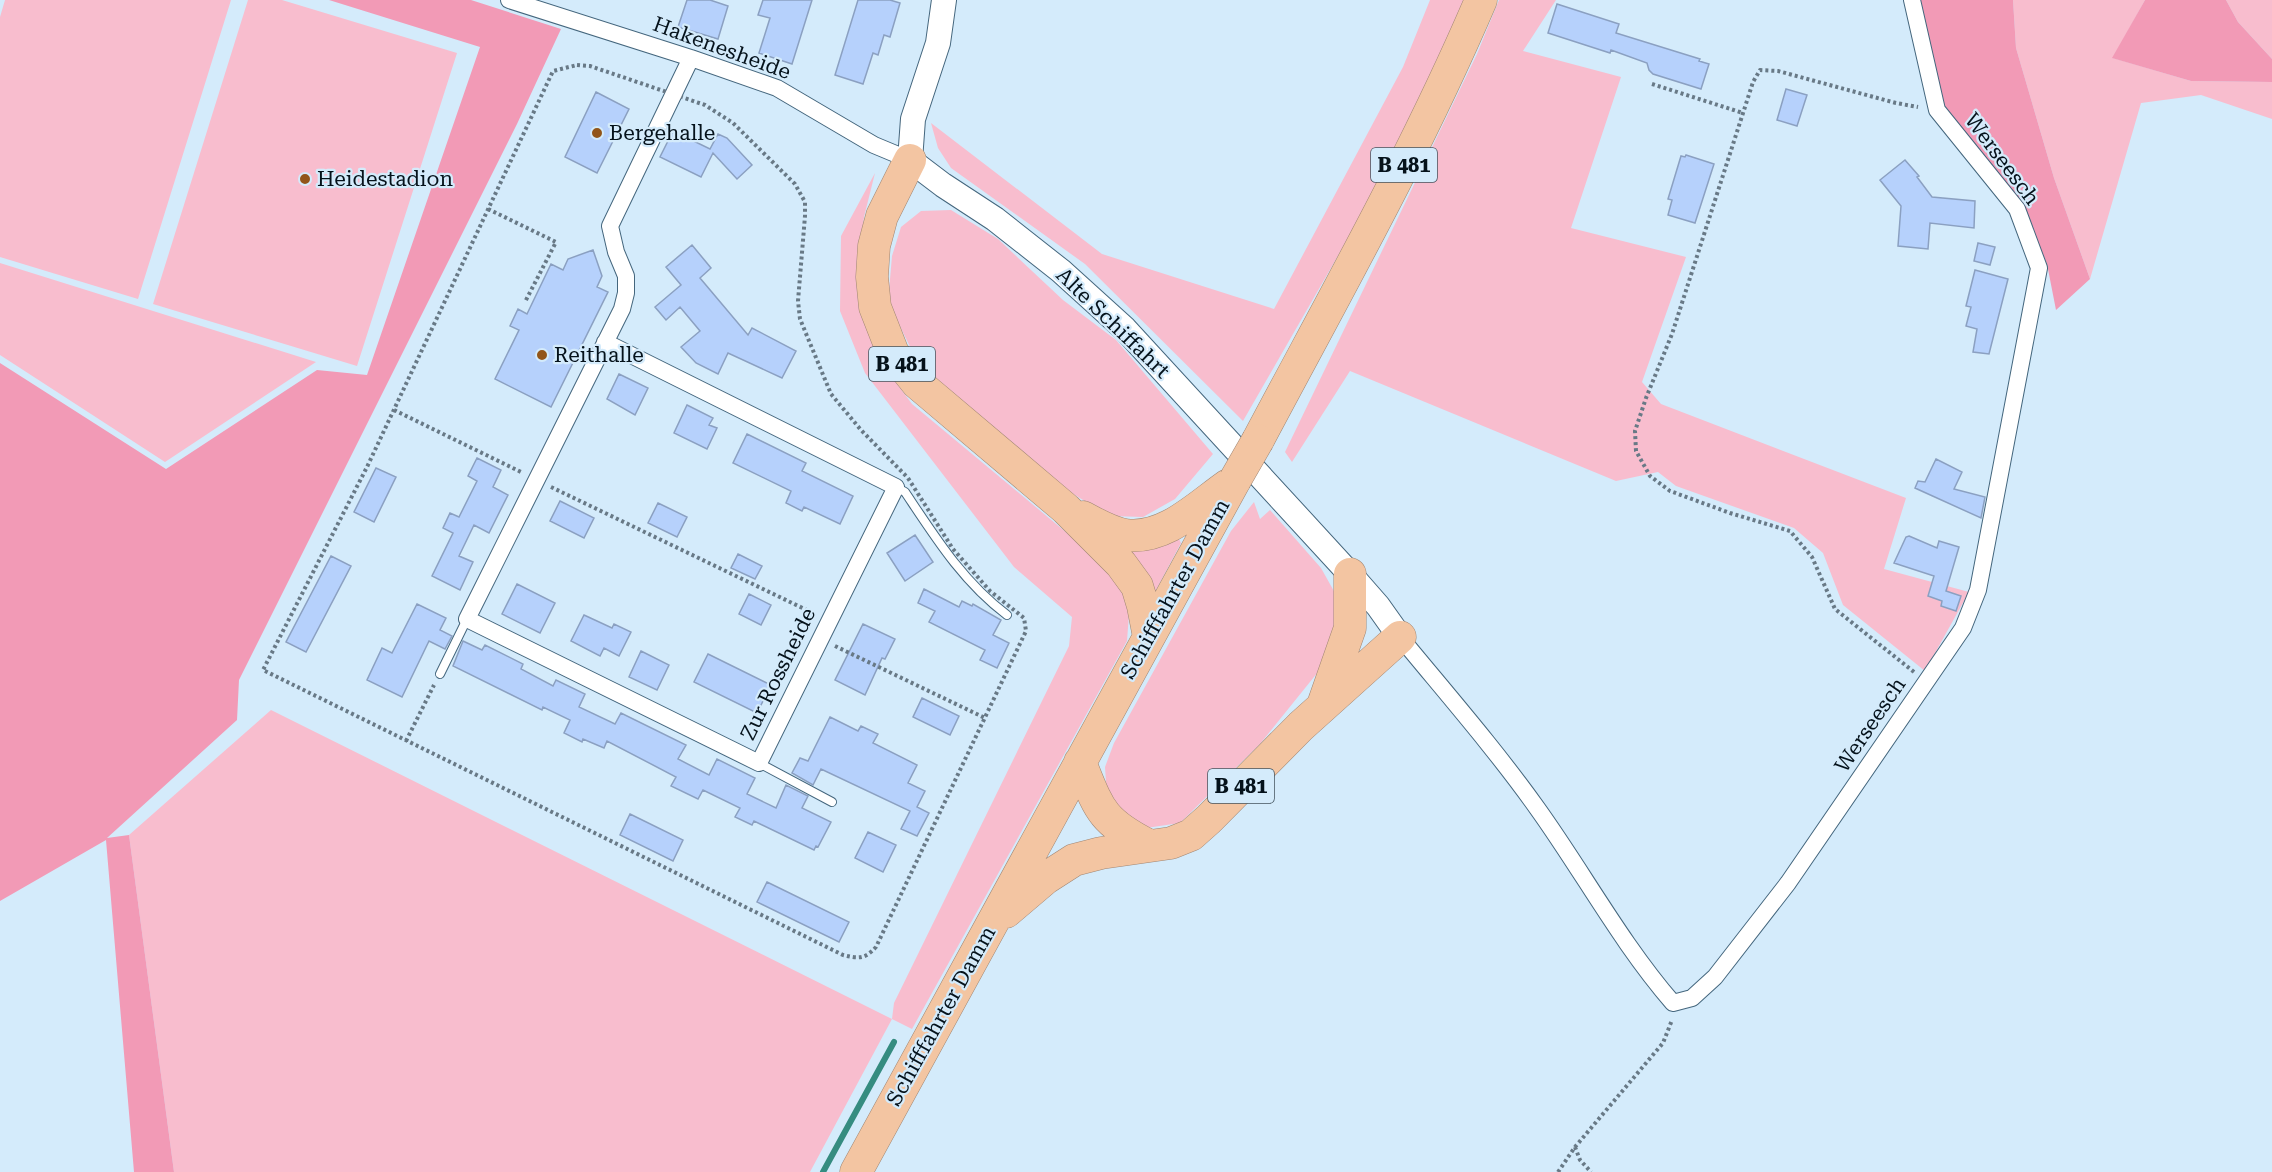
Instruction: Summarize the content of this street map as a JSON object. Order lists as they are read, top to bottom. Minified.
{"streets":{"highway":["B 481","Schifffahrter Damm"],"street":["Hakenesheide","Werseesch","Alte Schiffahrt","Zur Rossheide"]},"crossings":[["Hakenesheide","B 481"],["Hakenesheide","Alte Schiffahrt"],["B 481","Alte Schiffahrt"],["B 481","Schifffahrter Damm"]],"places":["Bergehalle","Heidestadion","Reithalle"]}
